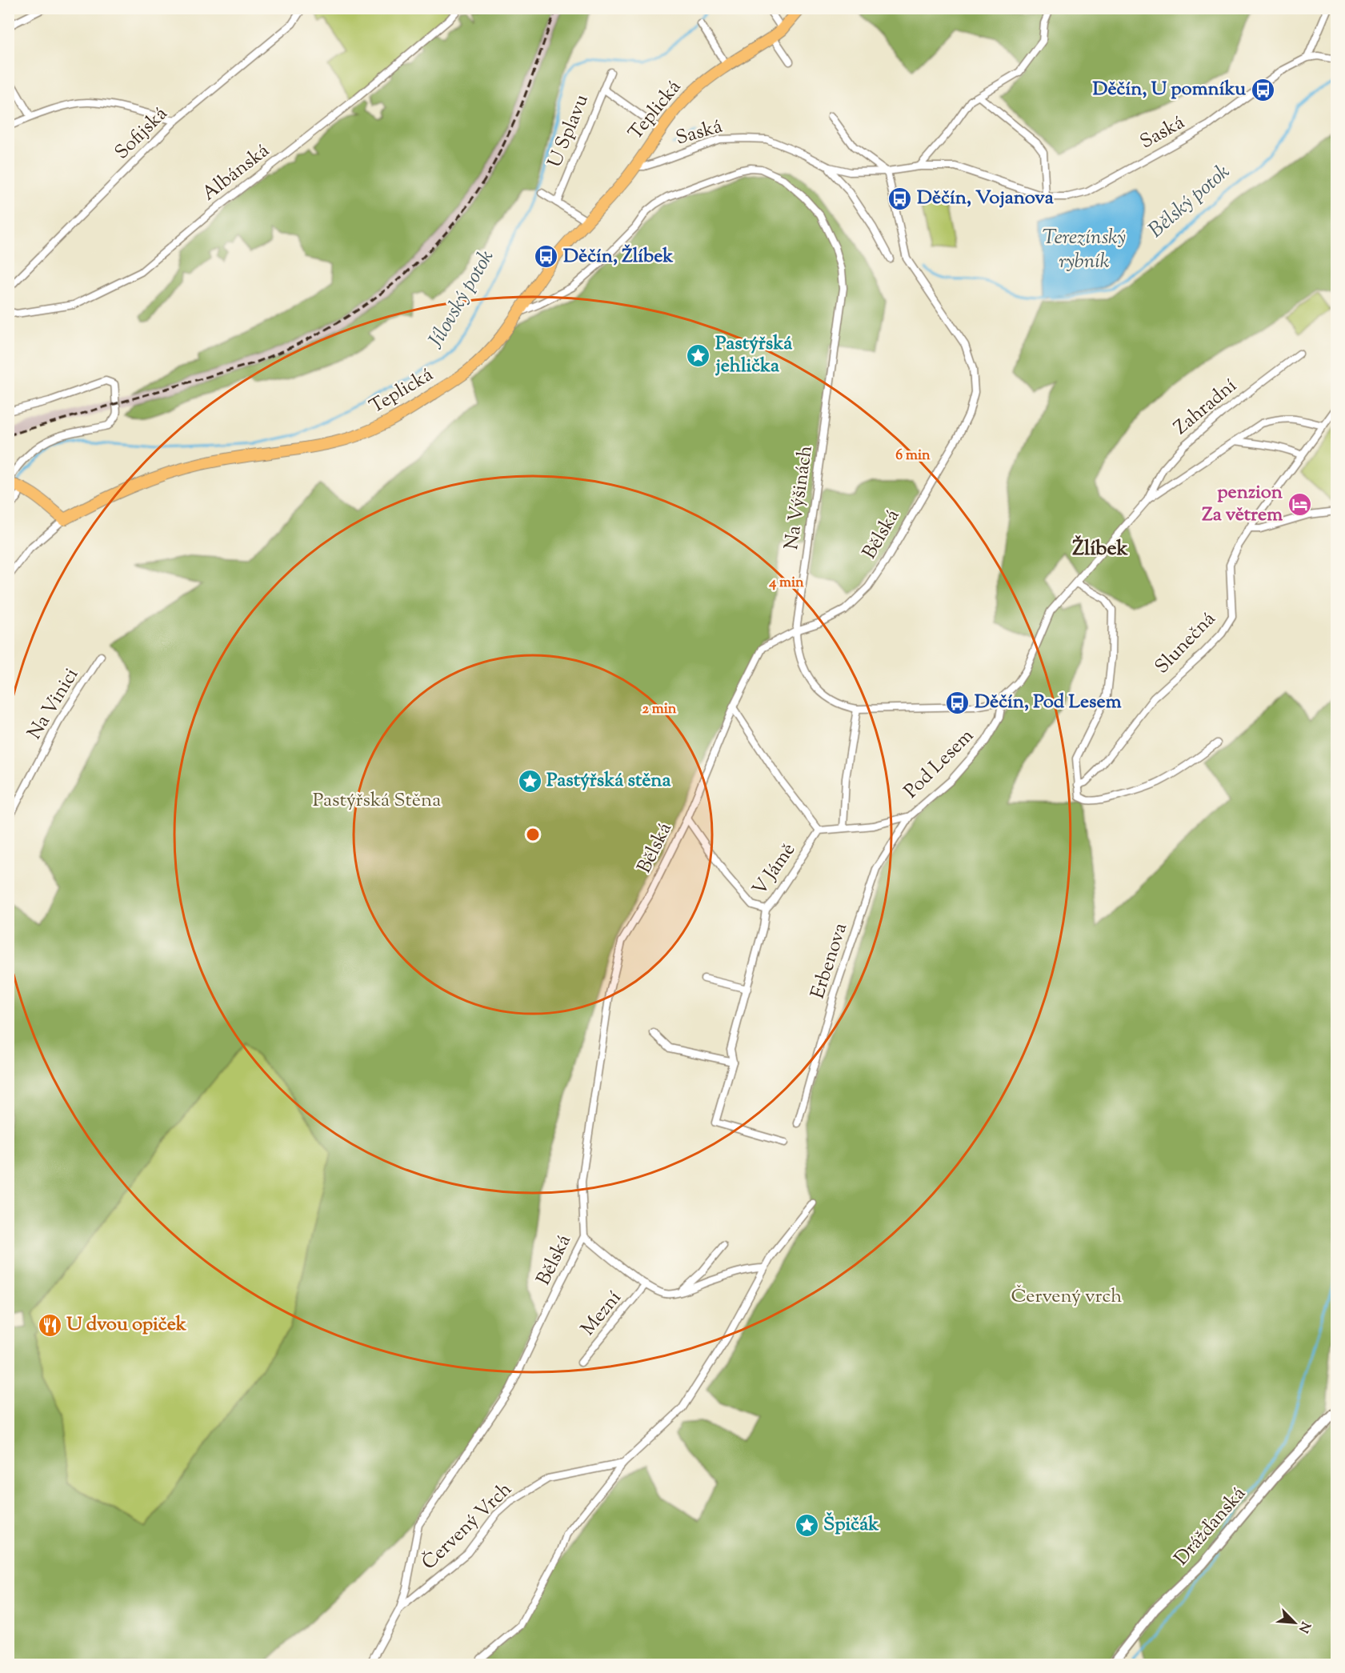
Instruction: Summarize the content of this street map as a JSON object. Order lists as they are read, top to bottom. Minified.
{"streets":{"main road":["Teplická"],"street":["U Splavu","Saská","Sofijská","Albánská","Zahradní","Na Výšinách","Bělská","Slunečná","Na Vinici","Pod Lesem","V Jámě","Erbenova","Mezní","Červený Vrch","Drážďanská"]},"crossings":[["Teplická","Saská"],["Teplická","Na Výšinách"],["Saská","Bělská"],["Zahradní","Na Výšinách"],["Na Výšinách","Bělská"],["Na Výšinách","Slunečná"],["Na Výšinách","Pod Lesem"],["Bělská","Červený Vrch"],["Pod Lesem","V Jámě"],["Pod Lesem","Erbenova"]],"districts":["Žlíbek"],"water":["Bělský potok","Terezínský rybník","Jílovský potok"],"parks":["Pastýřská Stěna","Červený vrch"],"places":{"bus stop":["Děčín, U pomníku","Děčín, Vojanova","Děčín, Žlíbek","Děčín, Pod Lesem"],"place":["Pastýřská jehlička","Pastýřská stěna","Špičák"],"hotel":["penzion Za větrem"],"restaurant":["U dvou opiček"]},"north":"bottom right","rings":["6 min","4 min","2 min"]}
